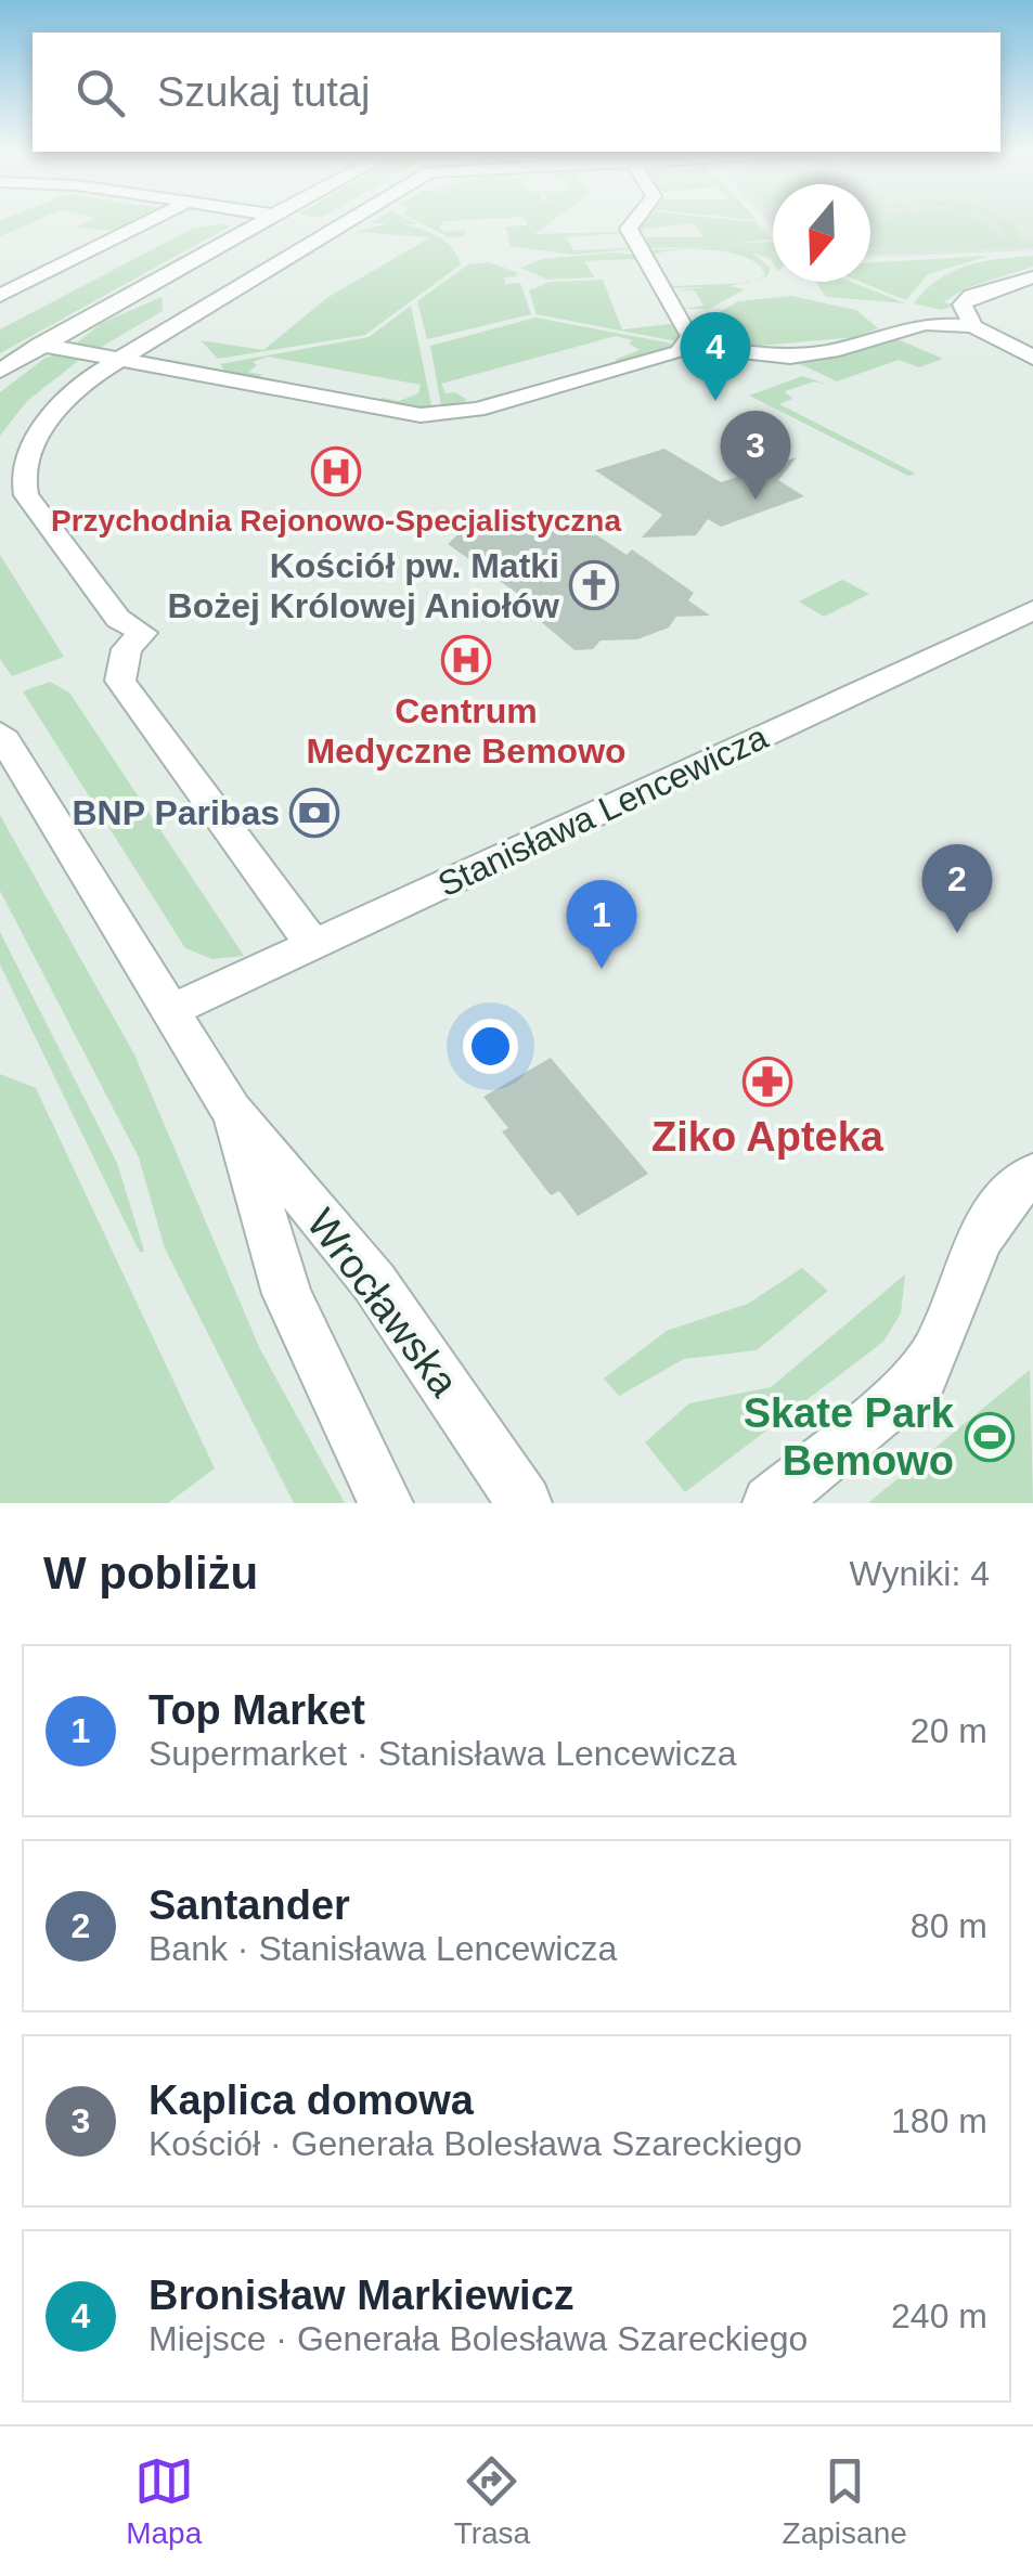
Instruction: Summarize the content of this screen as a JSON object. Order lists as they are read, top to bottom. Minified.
{"streets":{"street":["Stanisława Lencewicza","Wrocławska"]},"crossings":[["Stanisława Lencewicza","Wrocławska"]],"places":{"hospital":["Przychodnia Rejonowo-Specjalistyczna","Centrum Medyczne Bemowo"],"church":["Kościół pw. Matki Bożej Królowej Aniołów"],"bank":["BNP Paribas"],"pharmacy":["Ziko Apteka"],"sports":["Skate Park Bemowo"]},"north":"bottom","page":{"search":"Szukaj tutaj","pins":["4","3","2","1"],"heading":["W pobliżu","Wyniki: 4"],"list":[{"mark":"1","name":"Top Market","note":"Supermarket · Stanisława Lencewicza","value":"20 m"},{"mark":"2","name":"Santander","note":"Bank · Stanisława Lencewicza","value":"80 m"},{"mark":"3","name":"Kaplica domowa","note":"Kościół · Generała Bolesława Szareckiego","value":"180 m"},{"mark":"4","name":"Bronisław Markiewicz","note":"Miejsce · Generała Bolesława Szareckiego","value":"240 m"}],"nav":["Mapa","Trasa","Zapisane"]}}
